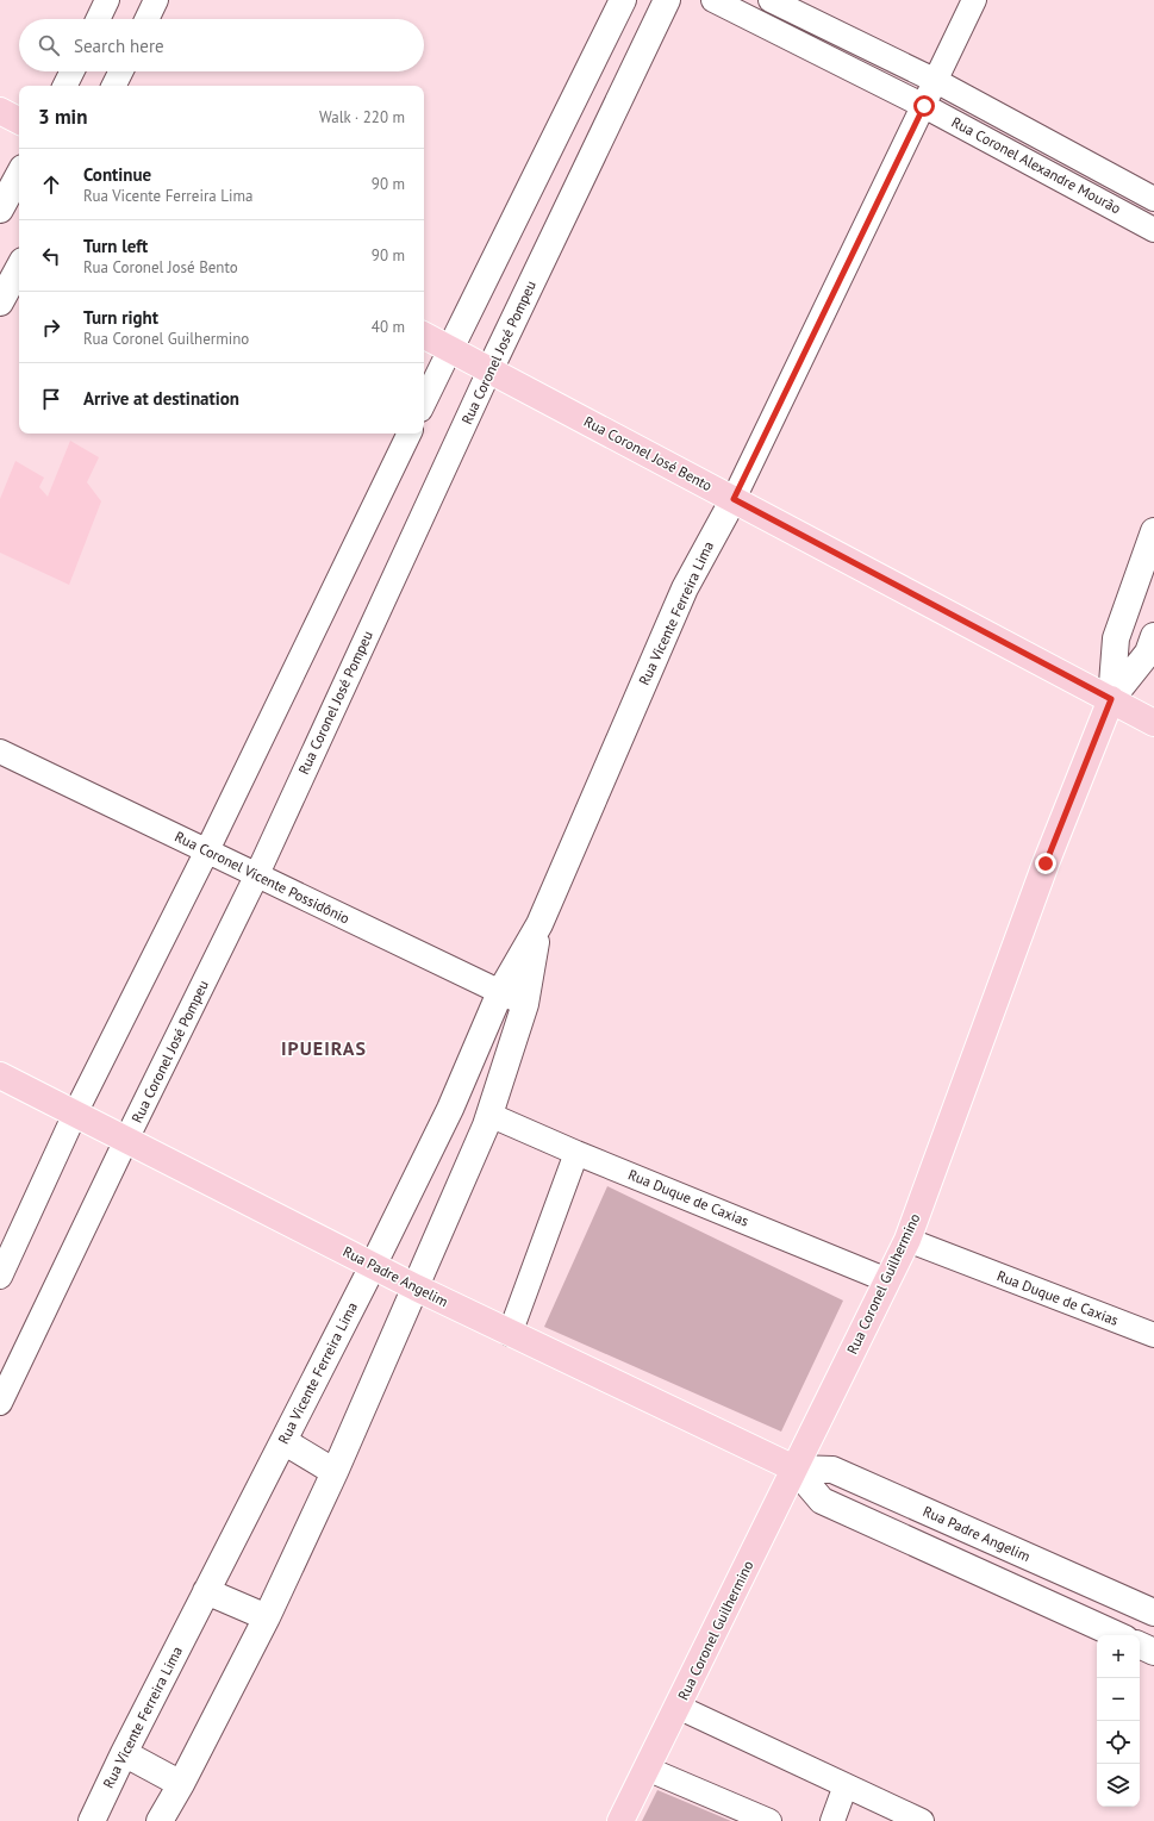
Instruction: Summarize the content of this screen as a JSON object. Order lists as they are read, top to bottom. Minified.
{"streets":{"main road":["Rua Coronel José Bento","Rua Padre Angelim","Rua Coronel Guilhermino"],"street":["Rua Coronel Alexandre Mourão","Rua Coronel José Pompeu","Rua Vicente Ferreira Lima","Rua Coronel Vicente Possidônio","Rua Duque de Caxias"]},"crossings":[["Rua Coronel Alexandre Mourão","Rua Vicente Ferreira Lima"],["Rua Coronel José Pompeu","Rua Coronel José Bento"],["Rua Coronel José Pompeu","Rua Coronel Vicente Possidônio"],["Rua Coronel José Pompeu","Rua Padre Angelim"],["Rua Coronel José Bento","Rua Vicente Ferreira Lima"],["Rua Coronel José Bento","Rua Coronel Guilhermino"],["Rua Vicente Ferreira Lima","Rua Coronel Vicente Possidônio"],["Rua Vicente Ferreira Lima","Rua Duque de Caxias"],["Rua Vicente Ferreira Lima","Rua Padre Angelim"],["Rua Duque de Caxias","Rua Coronel Guilhermino"],["Rua Padre Angelim","Rua Coronel Guilhermino"]],"districts":["IPUEIRAS"],"page":{"search":"Search here","heading":["3 min","Walk · 220 m"],"list":[["Continue","Rua Vicente Ferreira Lima","90 m"],["Turn left","Rua Coronel José Bento","90 m"],["Turn right","Rua Coronel Guilhermino","40 m"],"Arrive at destination"],"map_buttons":["+","−"]}}
